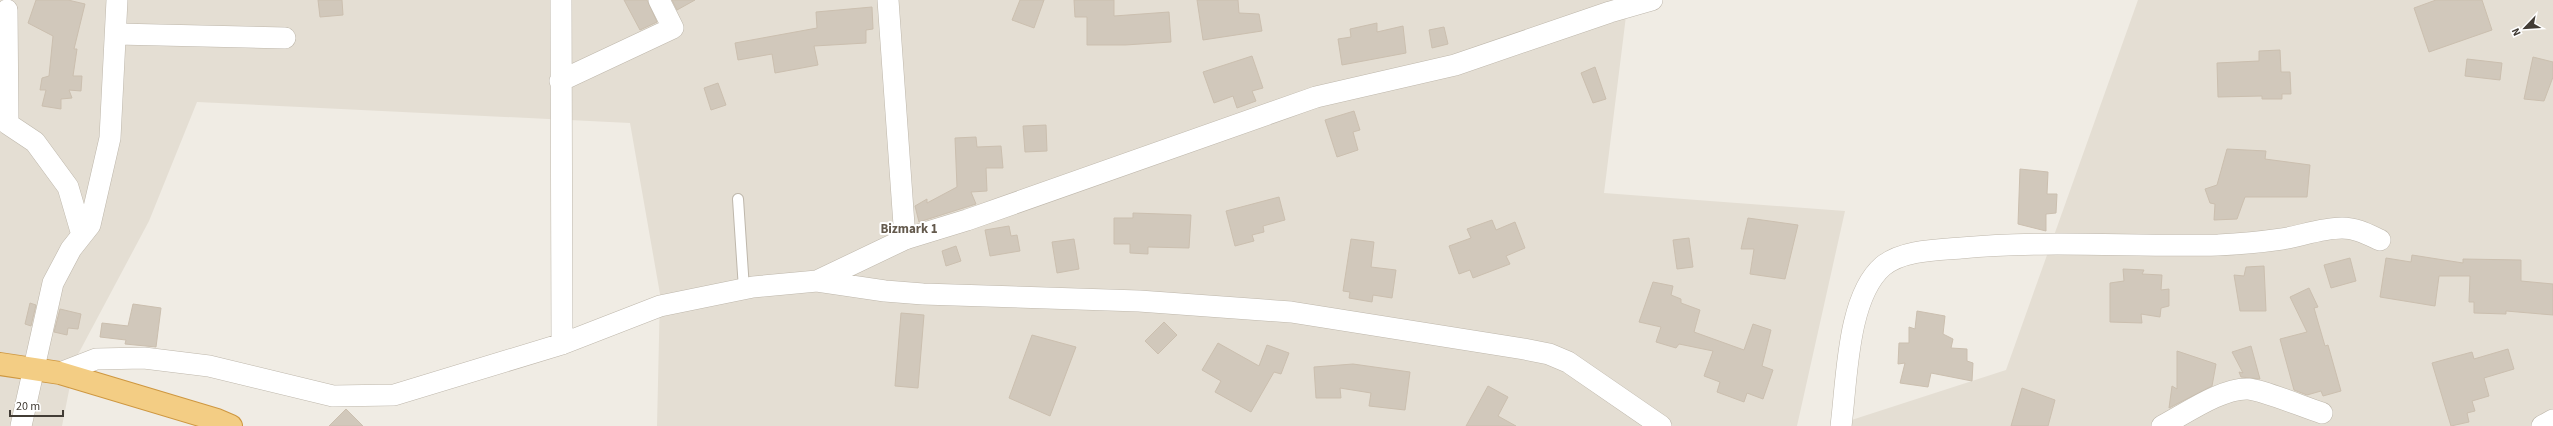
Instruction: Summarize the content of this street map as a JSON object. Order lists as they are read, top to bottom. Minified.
{"districts":["Bizmark 1"],"scale_bar":"20 m","north":"bottom left"}
